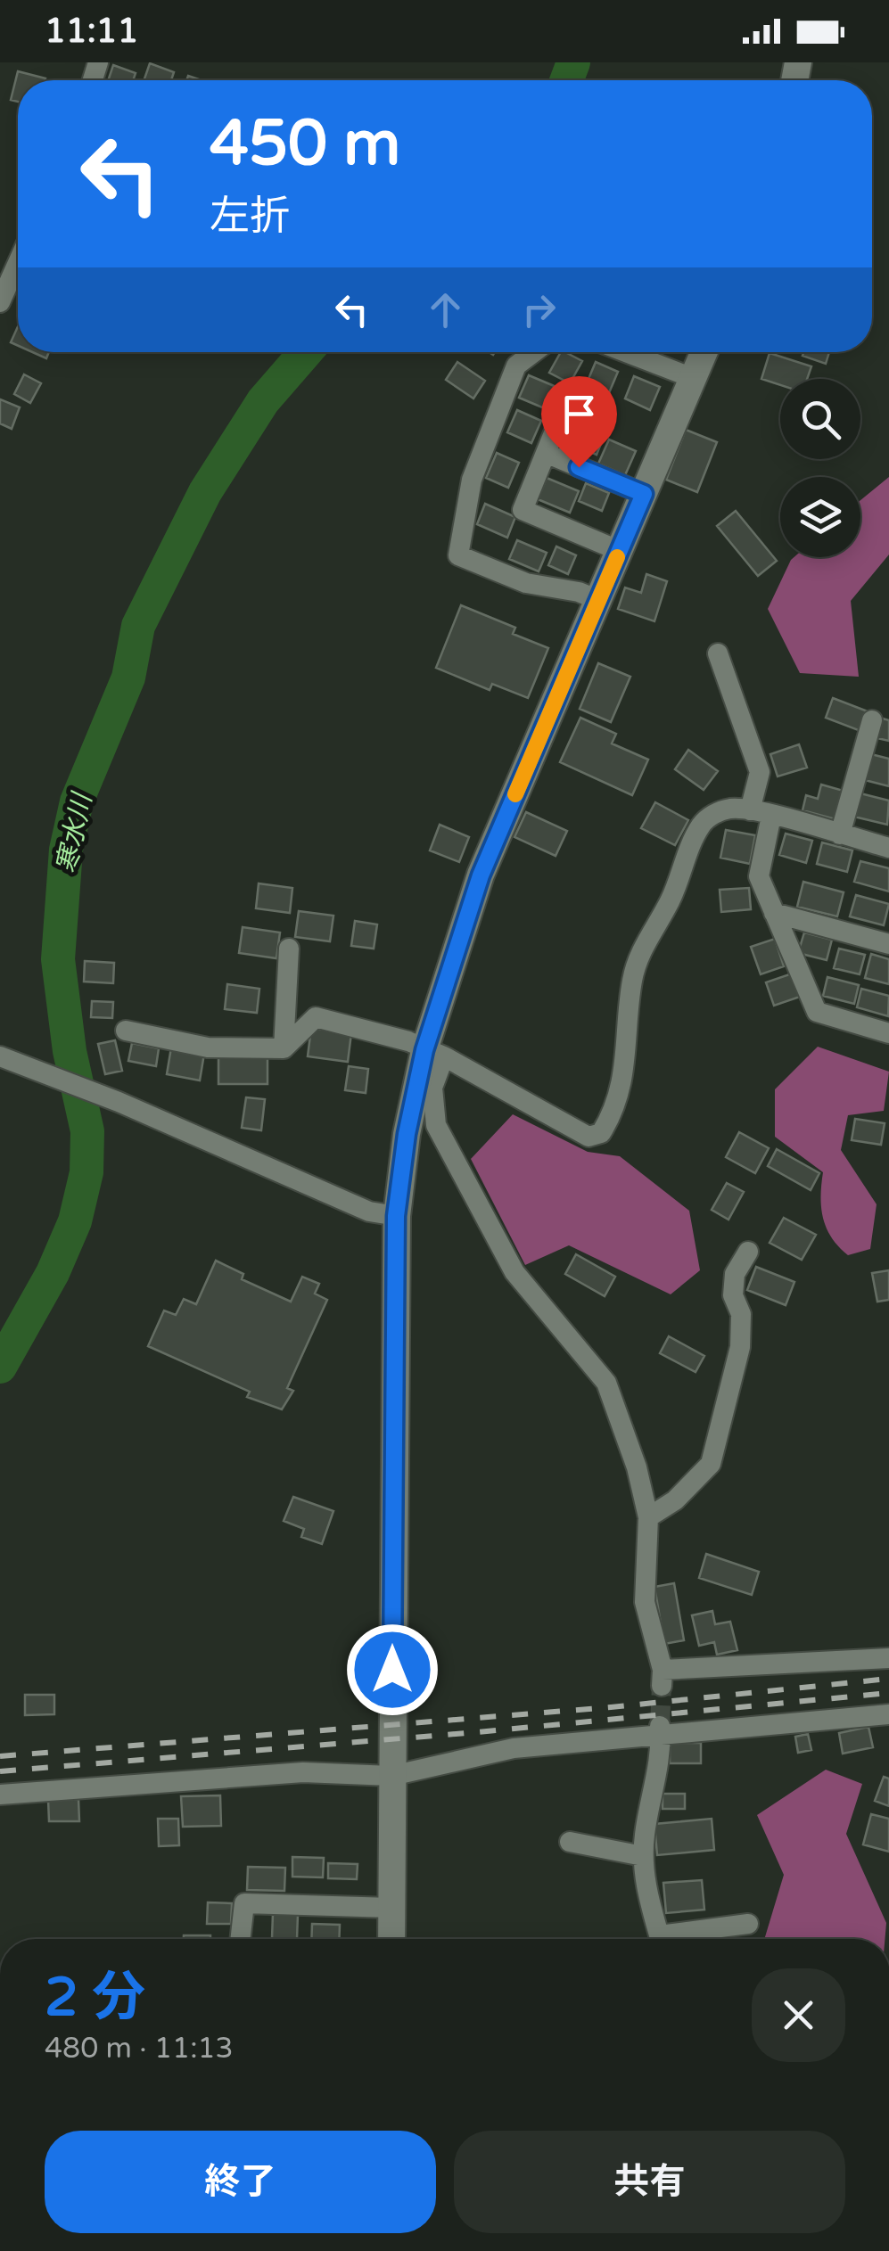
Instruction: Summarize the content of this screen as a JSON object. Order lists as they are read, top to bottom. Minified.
{"water":["寒水川"],"page":{"status":"11:11","turn":["450 m","左折"],"heading":["2 分","480 m · 11:13"],"buttons":["終了","共有"]}}
